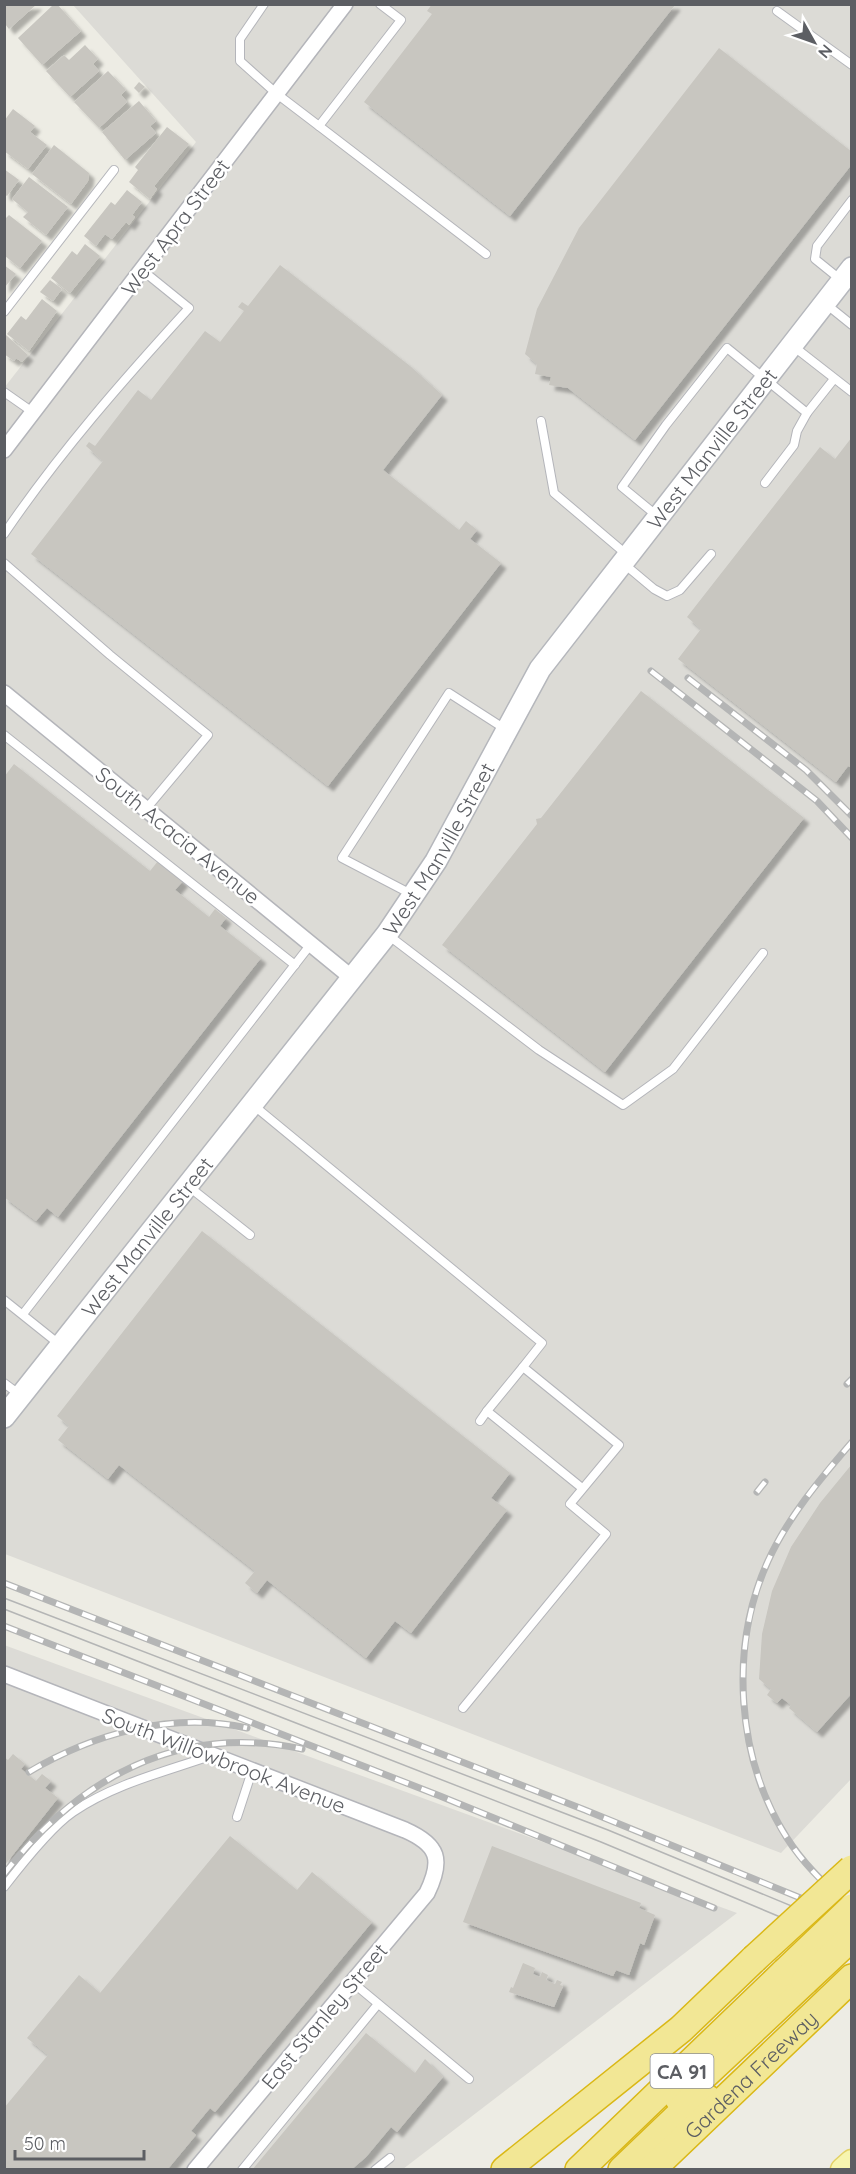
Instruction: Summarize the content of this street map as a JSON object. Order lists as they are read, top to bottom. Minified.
{"streets":{"highway":["CA 91","Gardena Freeway"],"street":["West Apra Street","West Manville Street","South Acacia Avenue","South Willowbrook Avenue","East Stanley Street"]},"crossings":[["West Manville Street","South Acacia Avenue"],["South Willowbrook Avenue","East Stanley Street"]],"scale_bar":"50 m","north":"bottom right"}
